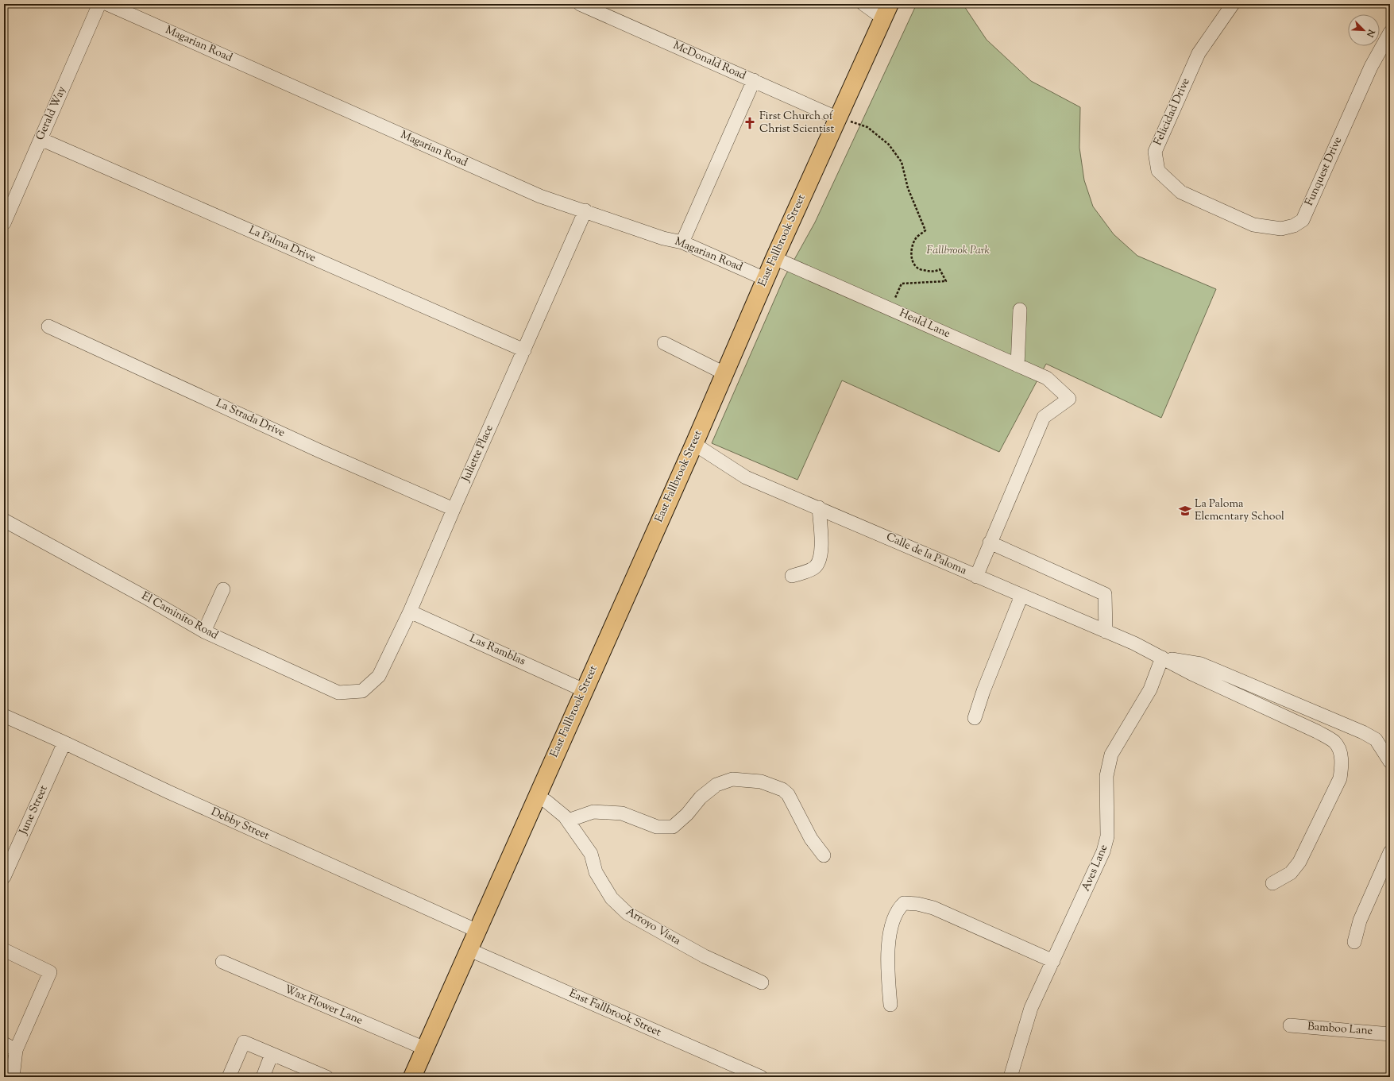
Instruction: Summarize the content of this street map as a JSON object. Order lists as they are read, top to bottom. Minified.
{"streets":{"main road":["East Fallbrook Street"],"street":["Magarian Road","McDonald Road","Felicidad Drive","Gerald Way","Funquest Drive","La Palma Drive","Heald Lane","La Strada Drive","Juliette Place","Calle de la Paloma","El Caminito Road","Las Ramblas","June Street","Debby Street","Aves Lane","Arroyo Vista","Wax Flower Lane","Bamboo Lane"]},"crossings":[["Magarian Road","East Fallbrook Street"],["Magarian Road","Juliette Place"],["McDonald Road","East Fallbrook Street"],["Felicidad Drive","Funquest Drive"],["Gerald Way","La Palma Drive"],["East Fallbrook Street","Heald Lane"],["East Fallbrook Street","Calle de la Paloma"],["East Fallbrook Street","Las Ramblas"],["East Fallbrook Street","Debby Street"],["East Fallbrook Street","Arroyo Vista"],["East Fallbrook Street","Wax Flower Lane"],["La Palma Drive","Juliette Place"],["La Strada Drive","Juliette Place"],["Juliette Place","El Caminito Road"],["Juliette Place","Las Ramblas"],["Calle de la Paloma","Aves Lane"],["June Street","Debby Street"]],"parks":["Fallbrook Park"],"places":{"church":["First Church of Christ Scientist"],"school or university":["La Paloma Elementary School"]},"north":"bottom right"}
